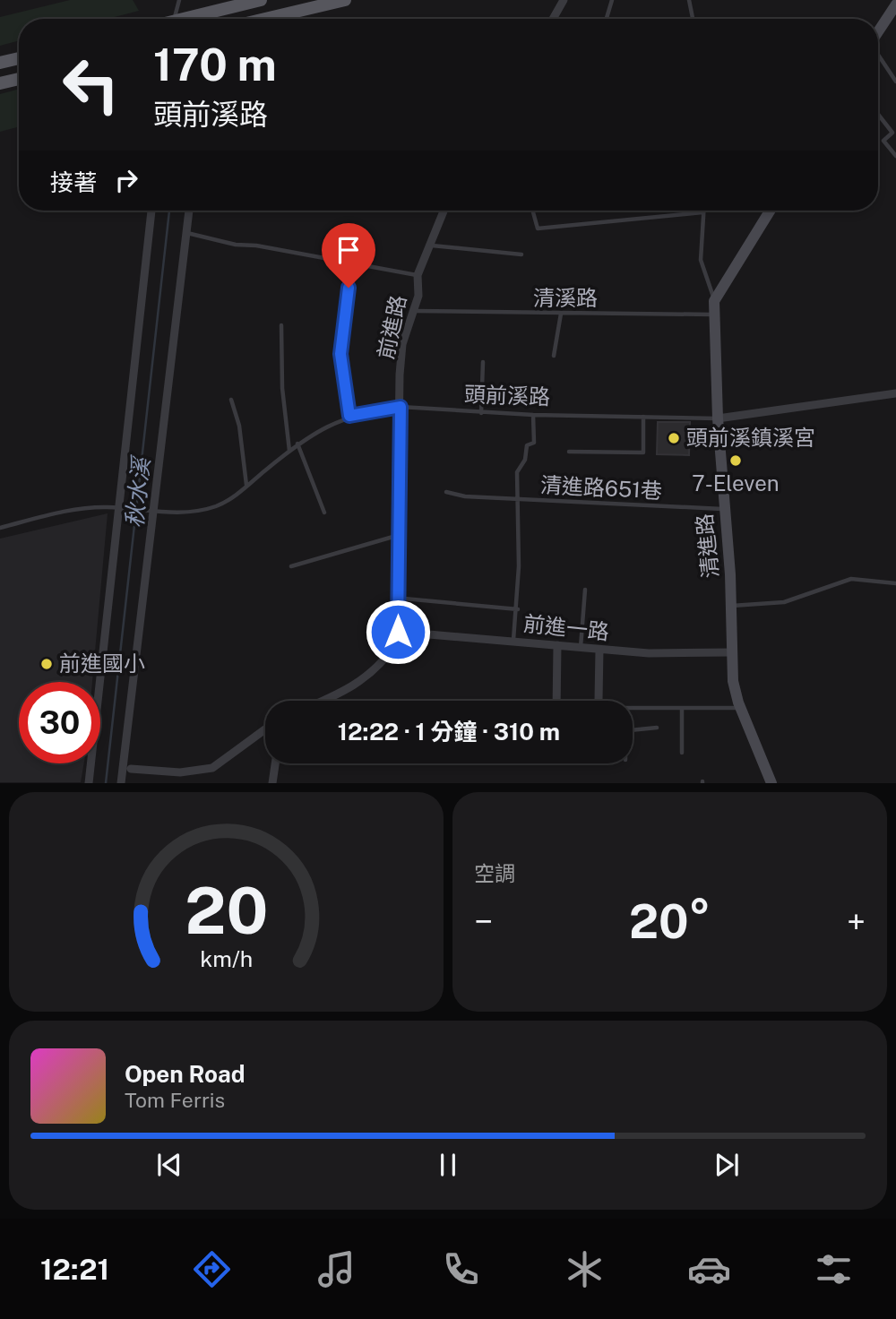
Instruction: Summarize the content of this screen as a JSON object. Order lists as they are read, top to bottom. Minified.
{"streets":{"street":["前進路","頭前溪路","清進路","前進一路"],"lane":["清溪路","清進路651巷"]},"crossings":[["清溪路","前進路"],["清溪路","清進路"],["前進路","頭前溪路"],["前進路","前進一路"],["頭前溪路","清進路"],["清進路651巷","清進路"],["清進路","前進一路"]],"water":["秋水溪"],"places":["頭前溪鎮溪宮","7-Eleven","前進國小"],"page":{"turn":["170 m","頭前溪路"],"then":"接著","limit":"30","trip":"12:22 · 1 分鐘 · 310 m","tile":"空調","heat":["−","20°","+"],"song":["Open Road","Tom Ferris"],"tabs":"12:21","gauge":["20","km/h"]}}
